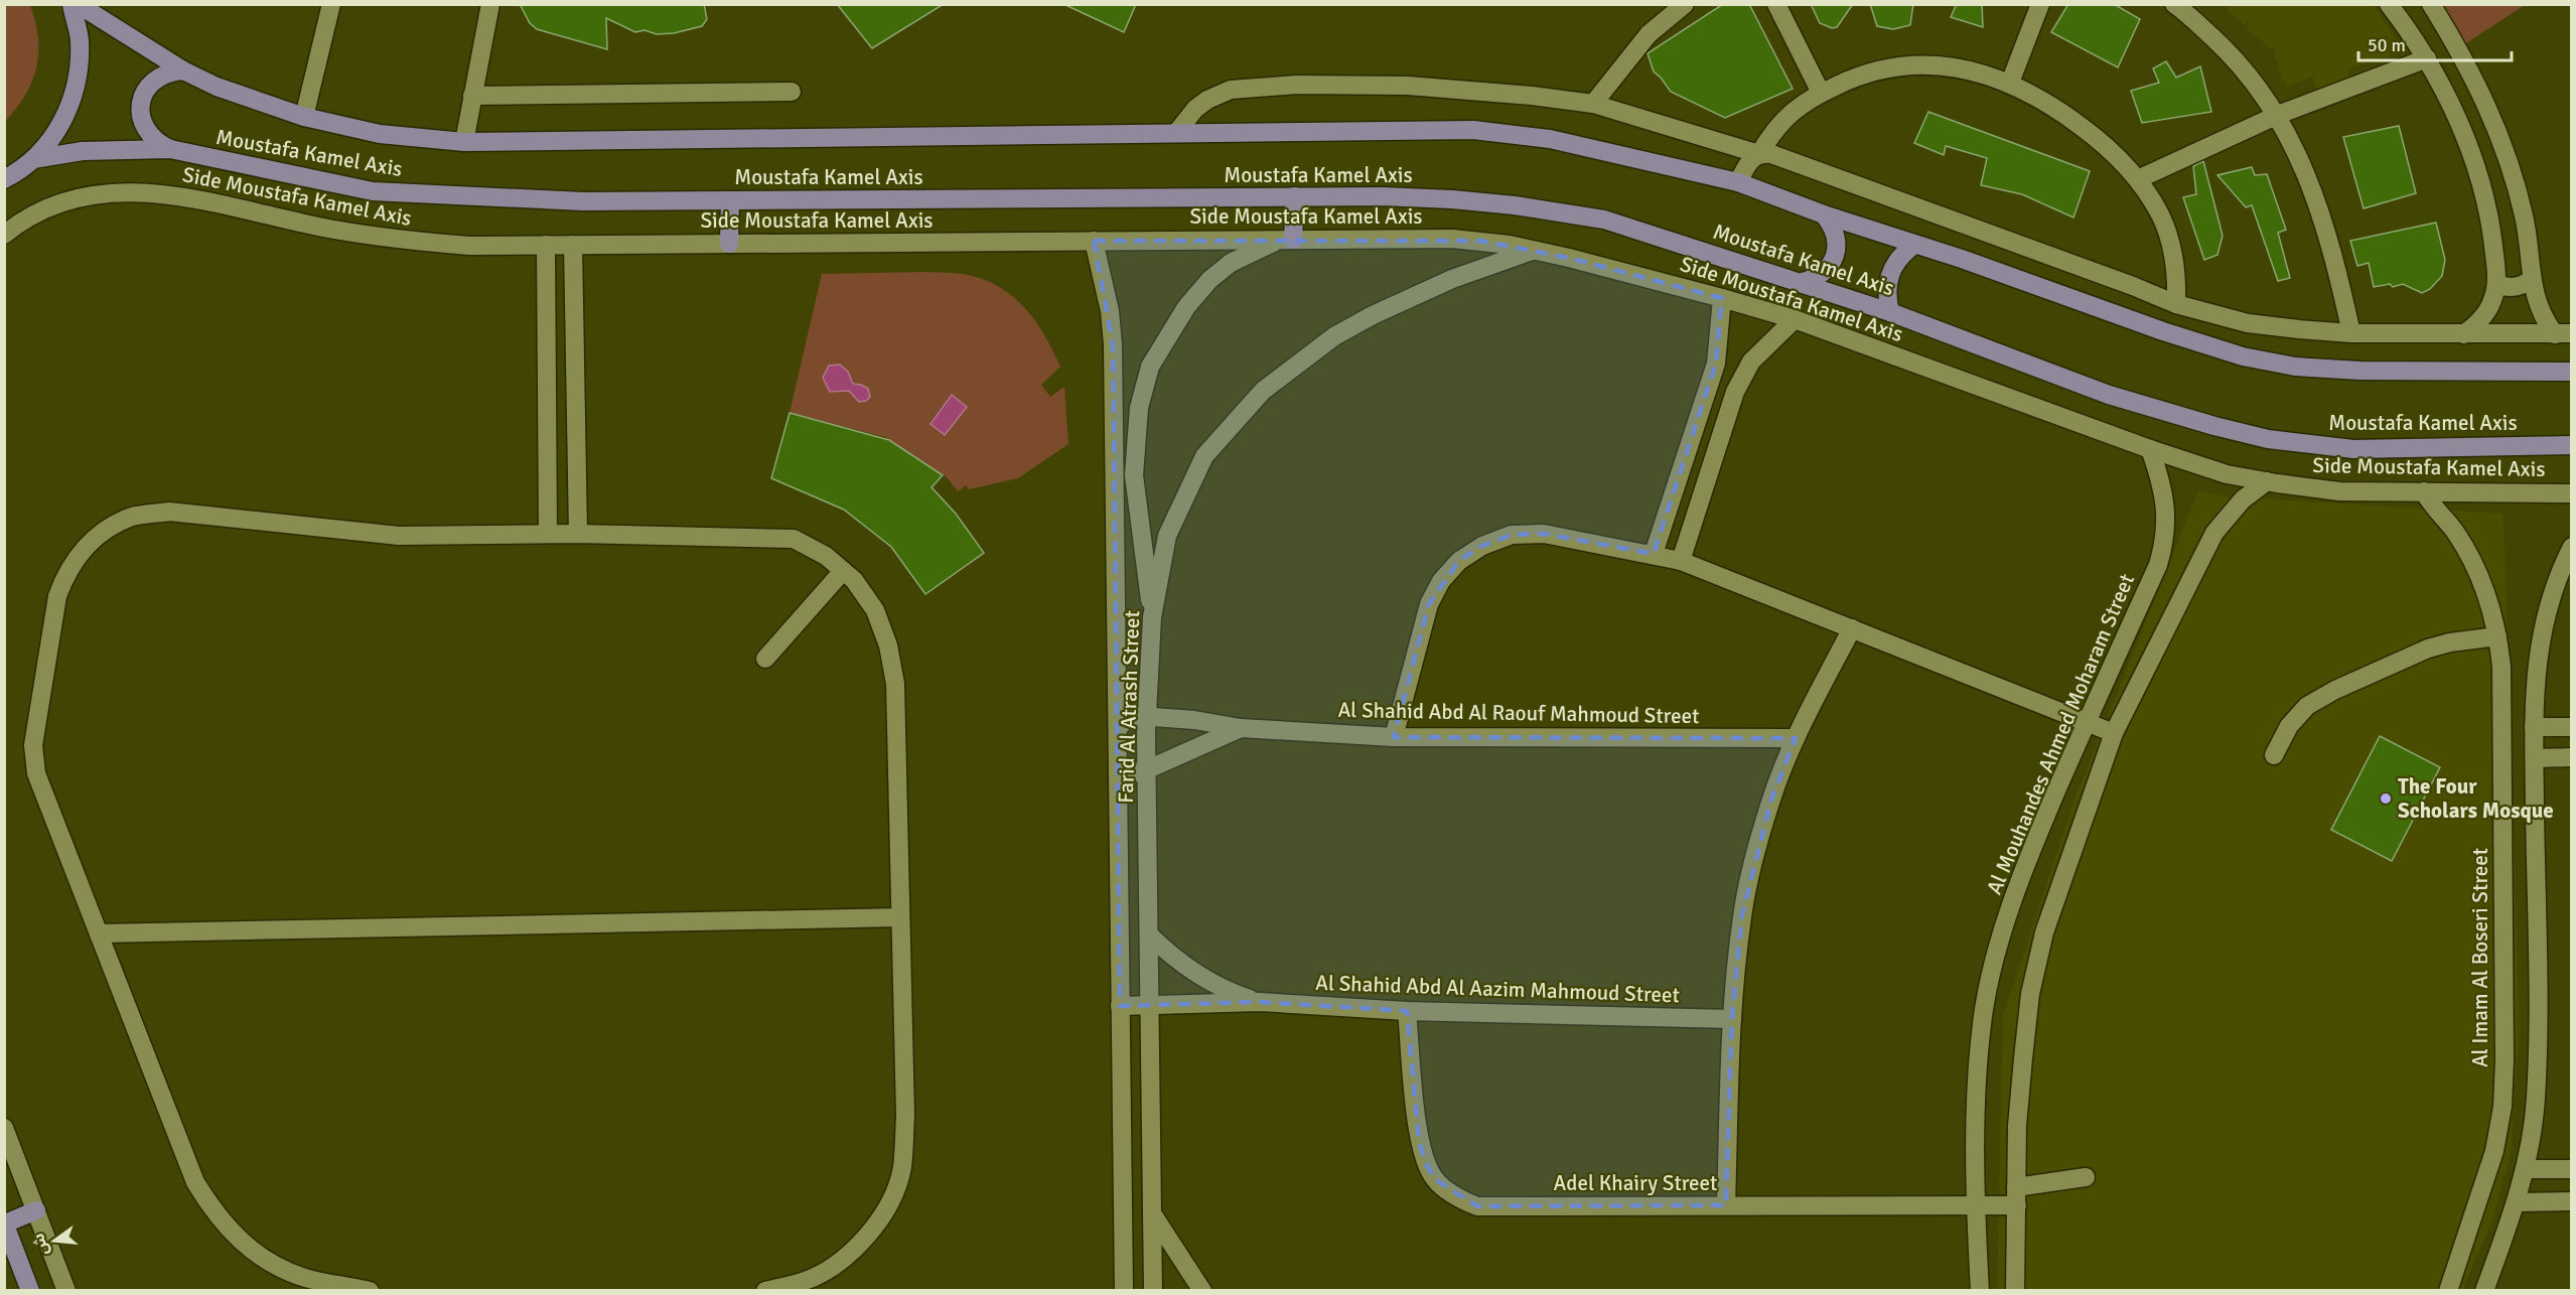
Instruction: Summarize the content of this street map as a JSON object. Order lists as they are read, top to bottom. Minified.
{"streets":{"main road":["Moustafa Kamel Axis"],"street":["Side Moustafa Kamel Axis","Farid Al Atrash Street","Al Shahid Abd Al Raouf Mahmoud Street","Al Mouhandes Ahmed Moharam Street","Al Imam Al Boseri Street","Al Shahid Abd Al Aazim Mahmoud Street","Adel Khairy Street"]},"crossings":[["Side Moustafa Kamel Axis","Farid Al Atrash Street"],["Side Moustafa Kamel Axis","Al Mouhandes Ahmed Moharam Street"],["Side Moustafa Kamel Axis","Al Imam Al Boseri Street"],["Farid Al Atrash Street","Al Shahid Abd Al Raouf Mahmoud Street"],["Farid Al Atrash Street","Al Shahid Abd Al Aazim Mahmoud Street"],["Al Mouhandes Ahmed Moharam Street","Adel Khairy Street"],["Al Shahid Abd Al Aazim Mahmoud Street","Adel Khairy Street"]],"places":["The Four Scholars Mosque"],"scale_bar":"50 m","north":"left"}
